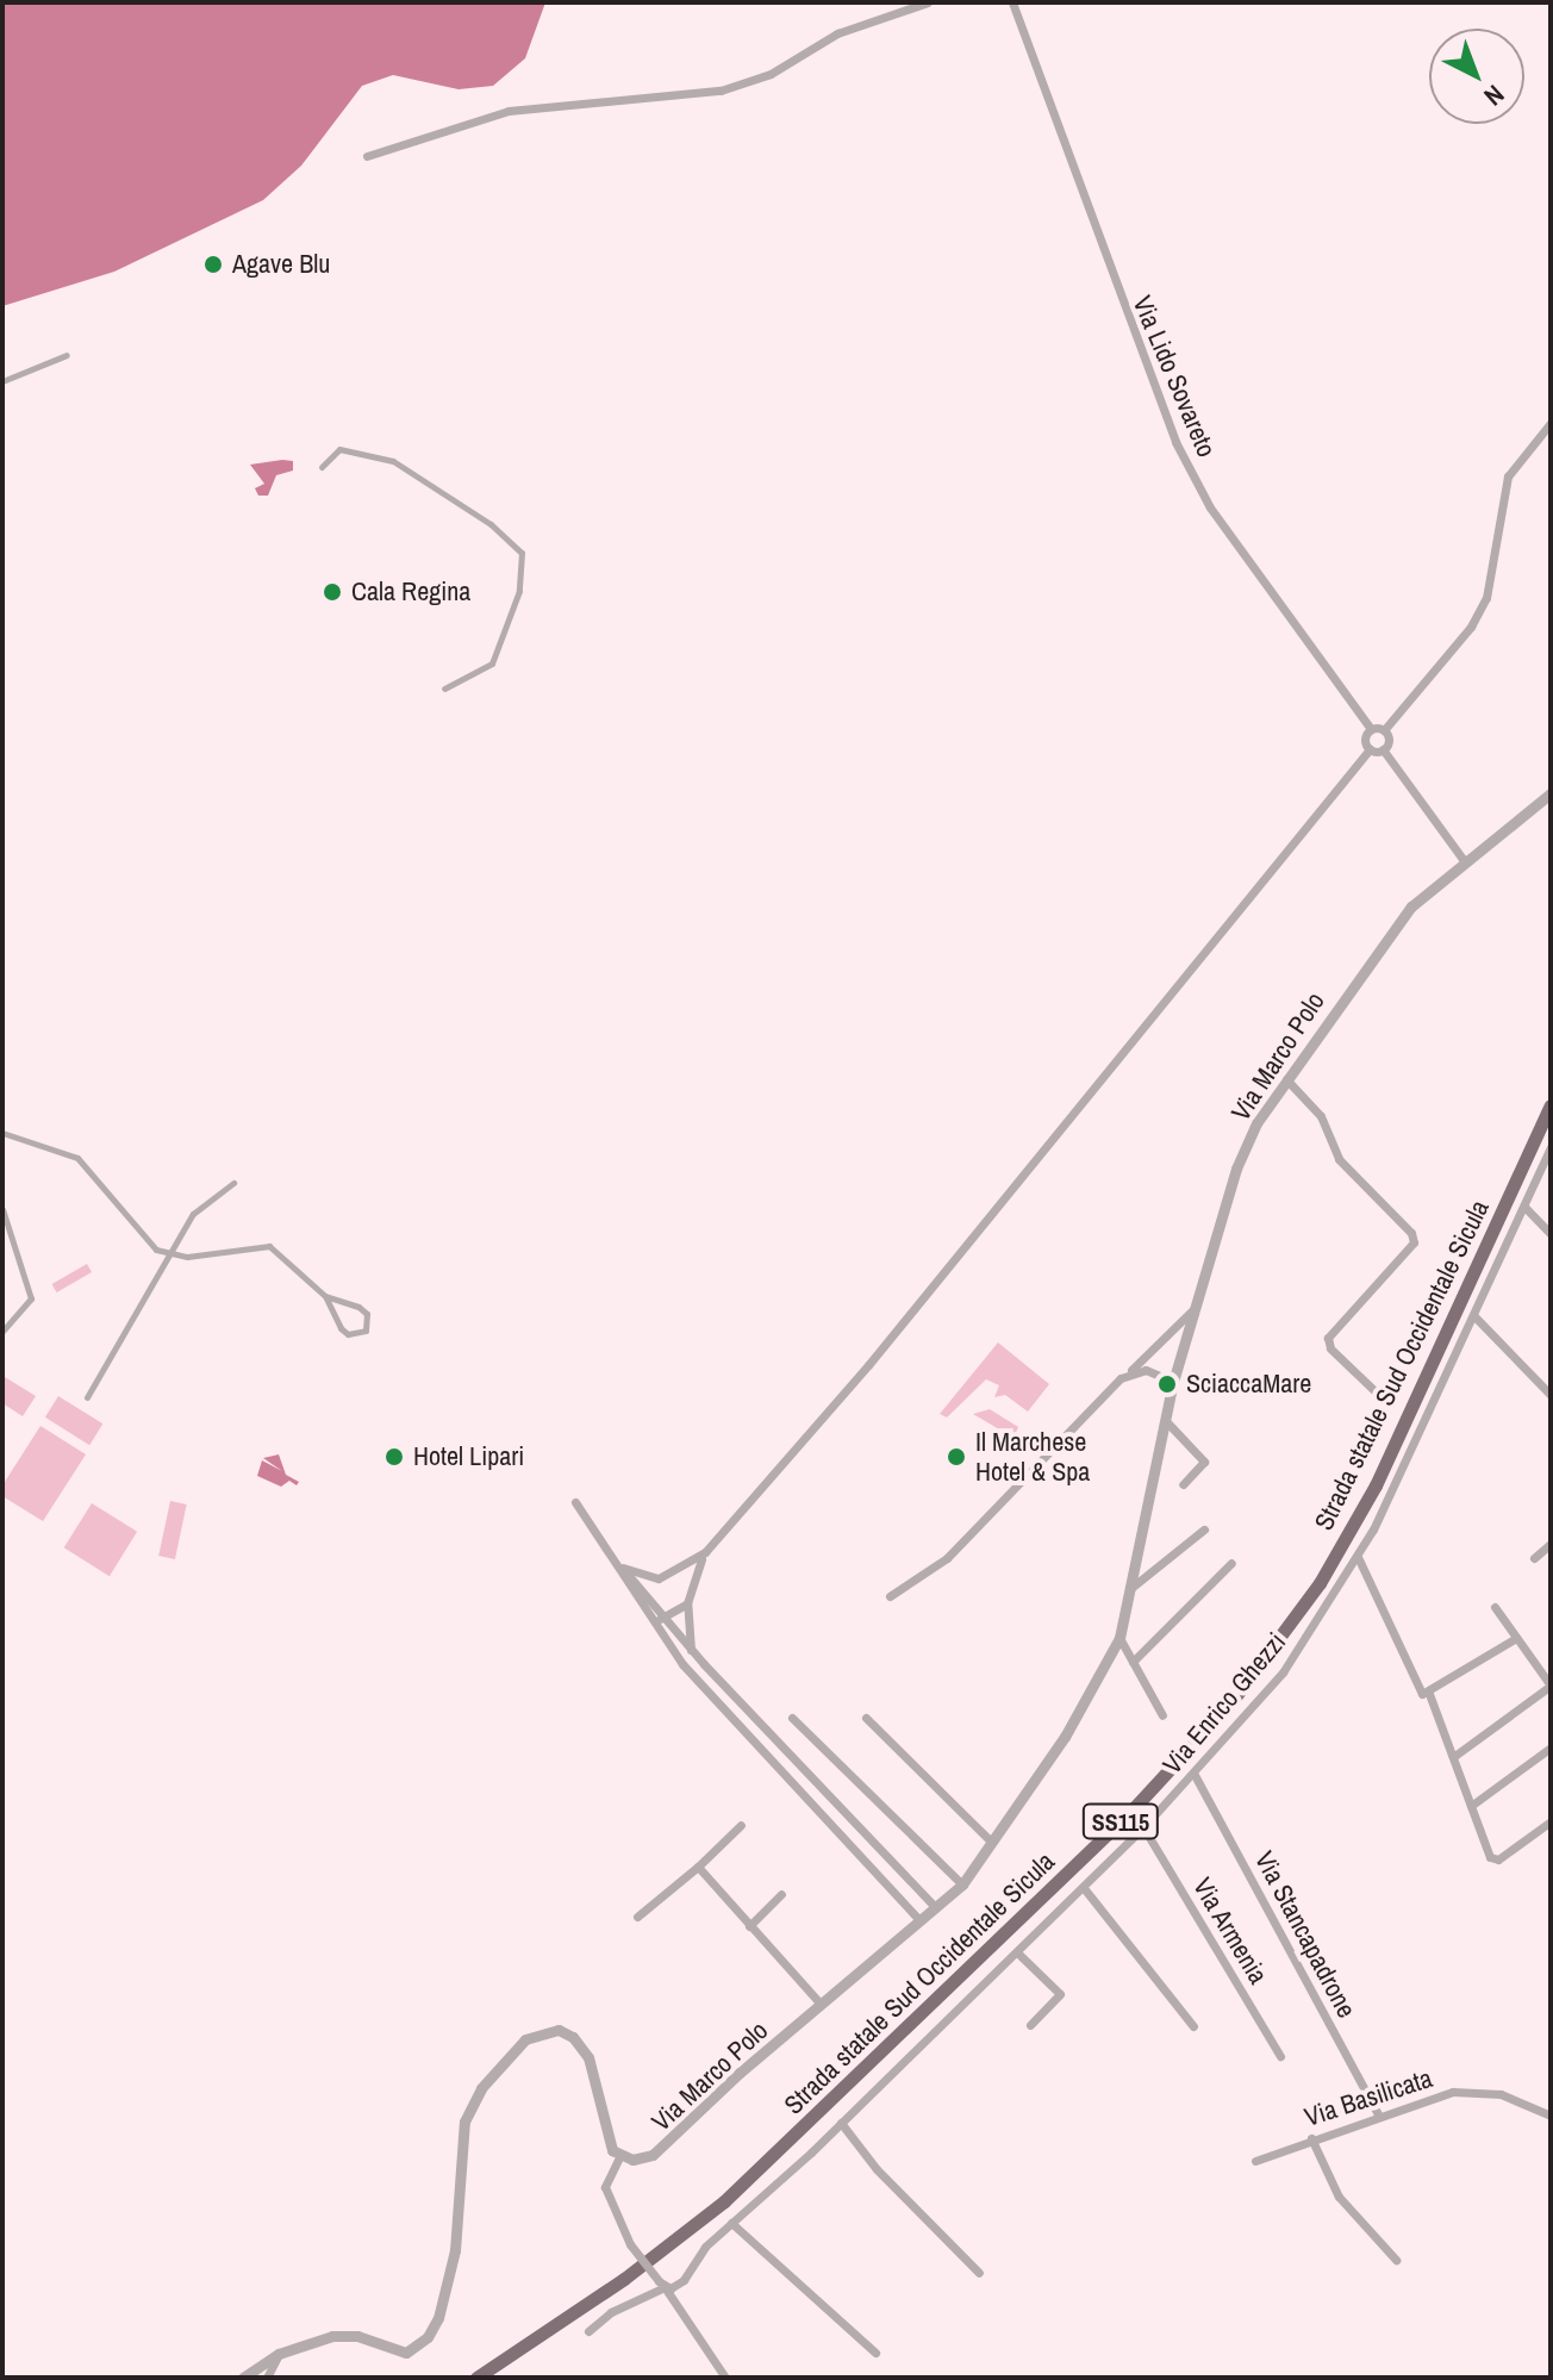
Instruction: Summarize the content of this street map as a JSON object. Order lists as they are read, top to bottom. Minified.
{"streets":{"main road":["Strada statale Sud Occidentale Sicula","SS115"],"street":["Via Lido Sovareto","Via Marco Polo","Via Enrico Ghezzi","Via Armenia","Via Stancapadrone","Via Basilicata"]},"crossings":[["Via Enrico Ghezzi","Via Armenia"],["Via Enrico Ghezzi","Via Stancapadrone"],["Via Stancapadrone","Via Basilicata"]],"places":["Agave Blu","Cala Regina","SciaccaMare","Hotel Lipari","Il Marchese Hotel & Spa"],"north":"bottom right"}
